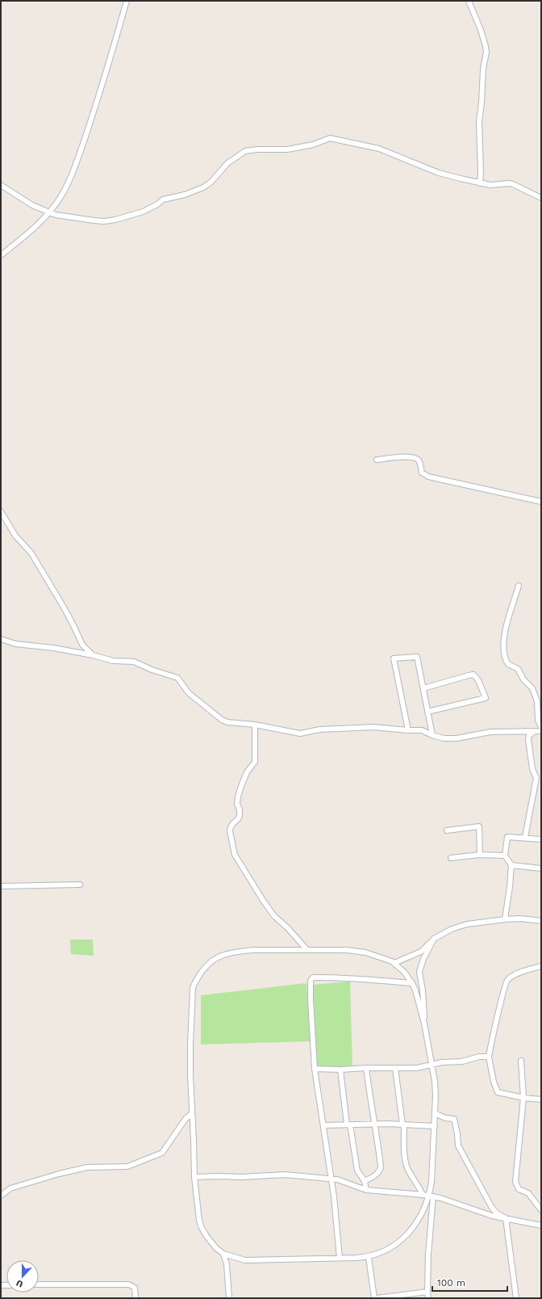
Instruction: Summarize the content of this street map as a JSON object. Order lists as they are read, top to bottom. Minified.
{"scale_bar":"100 m","north":"bottom"}
